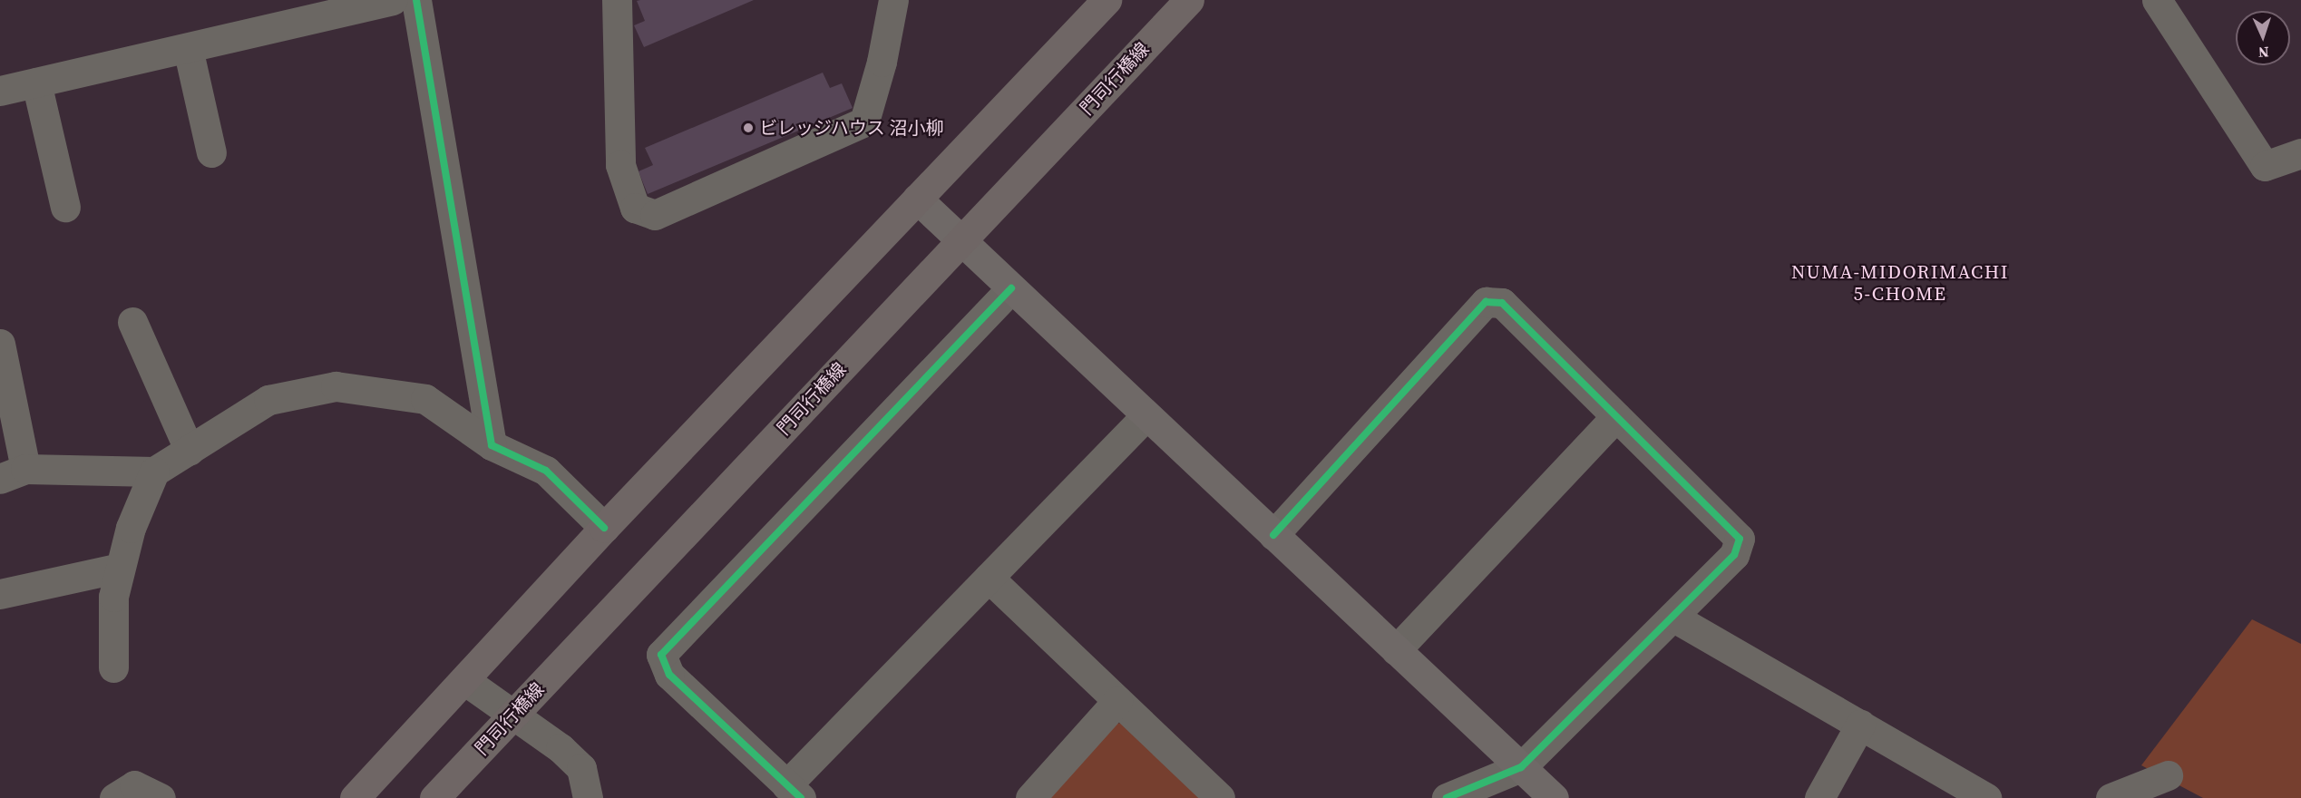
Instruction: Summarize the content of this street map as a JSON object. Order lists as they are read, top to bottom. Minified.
{"streets":{"main road":["門司行橋線"]},"districts":["NUMA-MIDORIMACHI 5-CHOME"],"places":["ビレッジハウス 沼小柳"],"north":"bottom"}
